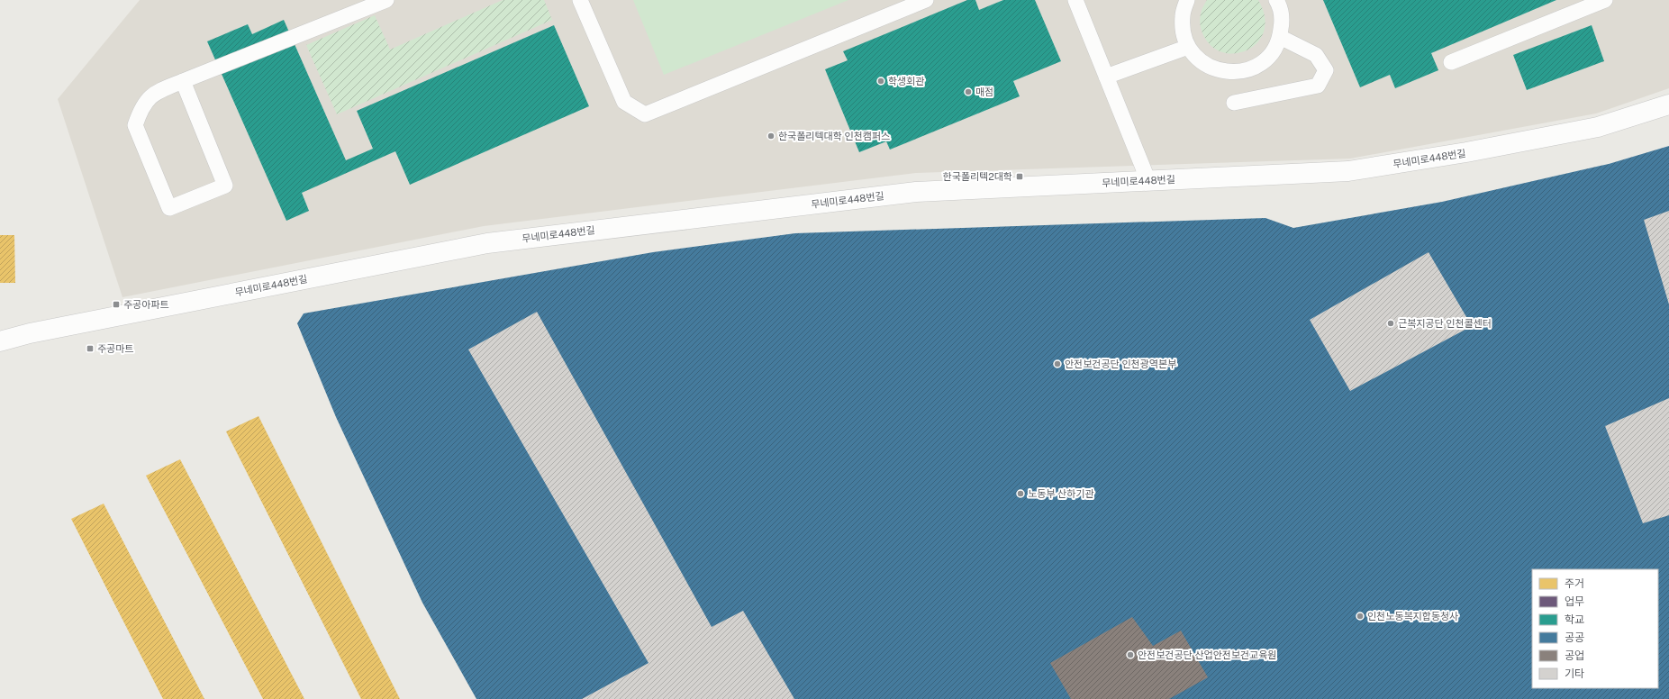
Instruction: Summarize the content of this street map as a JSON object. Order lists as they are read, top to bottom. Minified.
{"streets":{"street":["무네미로448번길"]},"places":{"other":["학생회관","매점","한국폴리텍대학 인천캠퍼스","근복지공단 인천콜센터","안전보건공단 인천광역본부","노동부 산하기관","인천노동복지합동청사","안전보건공단 산업안전보건교육원"],"transit":["한국폴리텍2대학","주공아파트","주공마트"]},"legend":["주거","업무","학교","공공","공업","기타"]}
